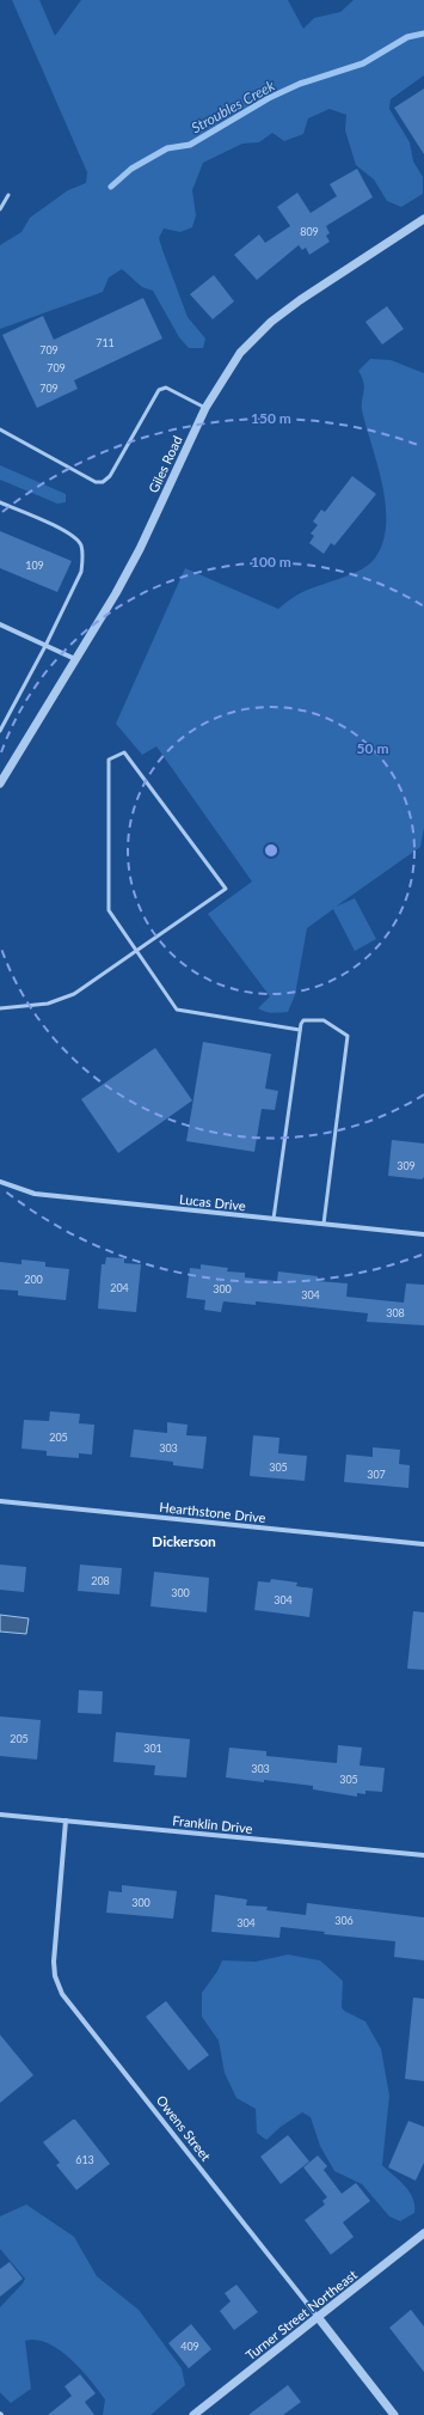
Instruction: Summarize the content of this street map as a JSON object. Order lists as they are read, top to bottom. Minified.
{"streets":{"street":["Giles Road","Lucas Drive","Hearthstone Drive","Franklin Drive","Owens Street","Turner Street Northeast"]},"crossings":[["Franklin Drive","Owens Street"],["Owens Street","Turner Street Northeast"]],"districts":["Dickerson"],"water":["Stroubles Creek"],"house_numbers":["809","711","709","709","709","109","309","200","204","300","304","308","205","303","305","307","208","300","304","205","301","303","305","300","306","304","613","409"],"rings":["150 m","100 m","50 m"]}
